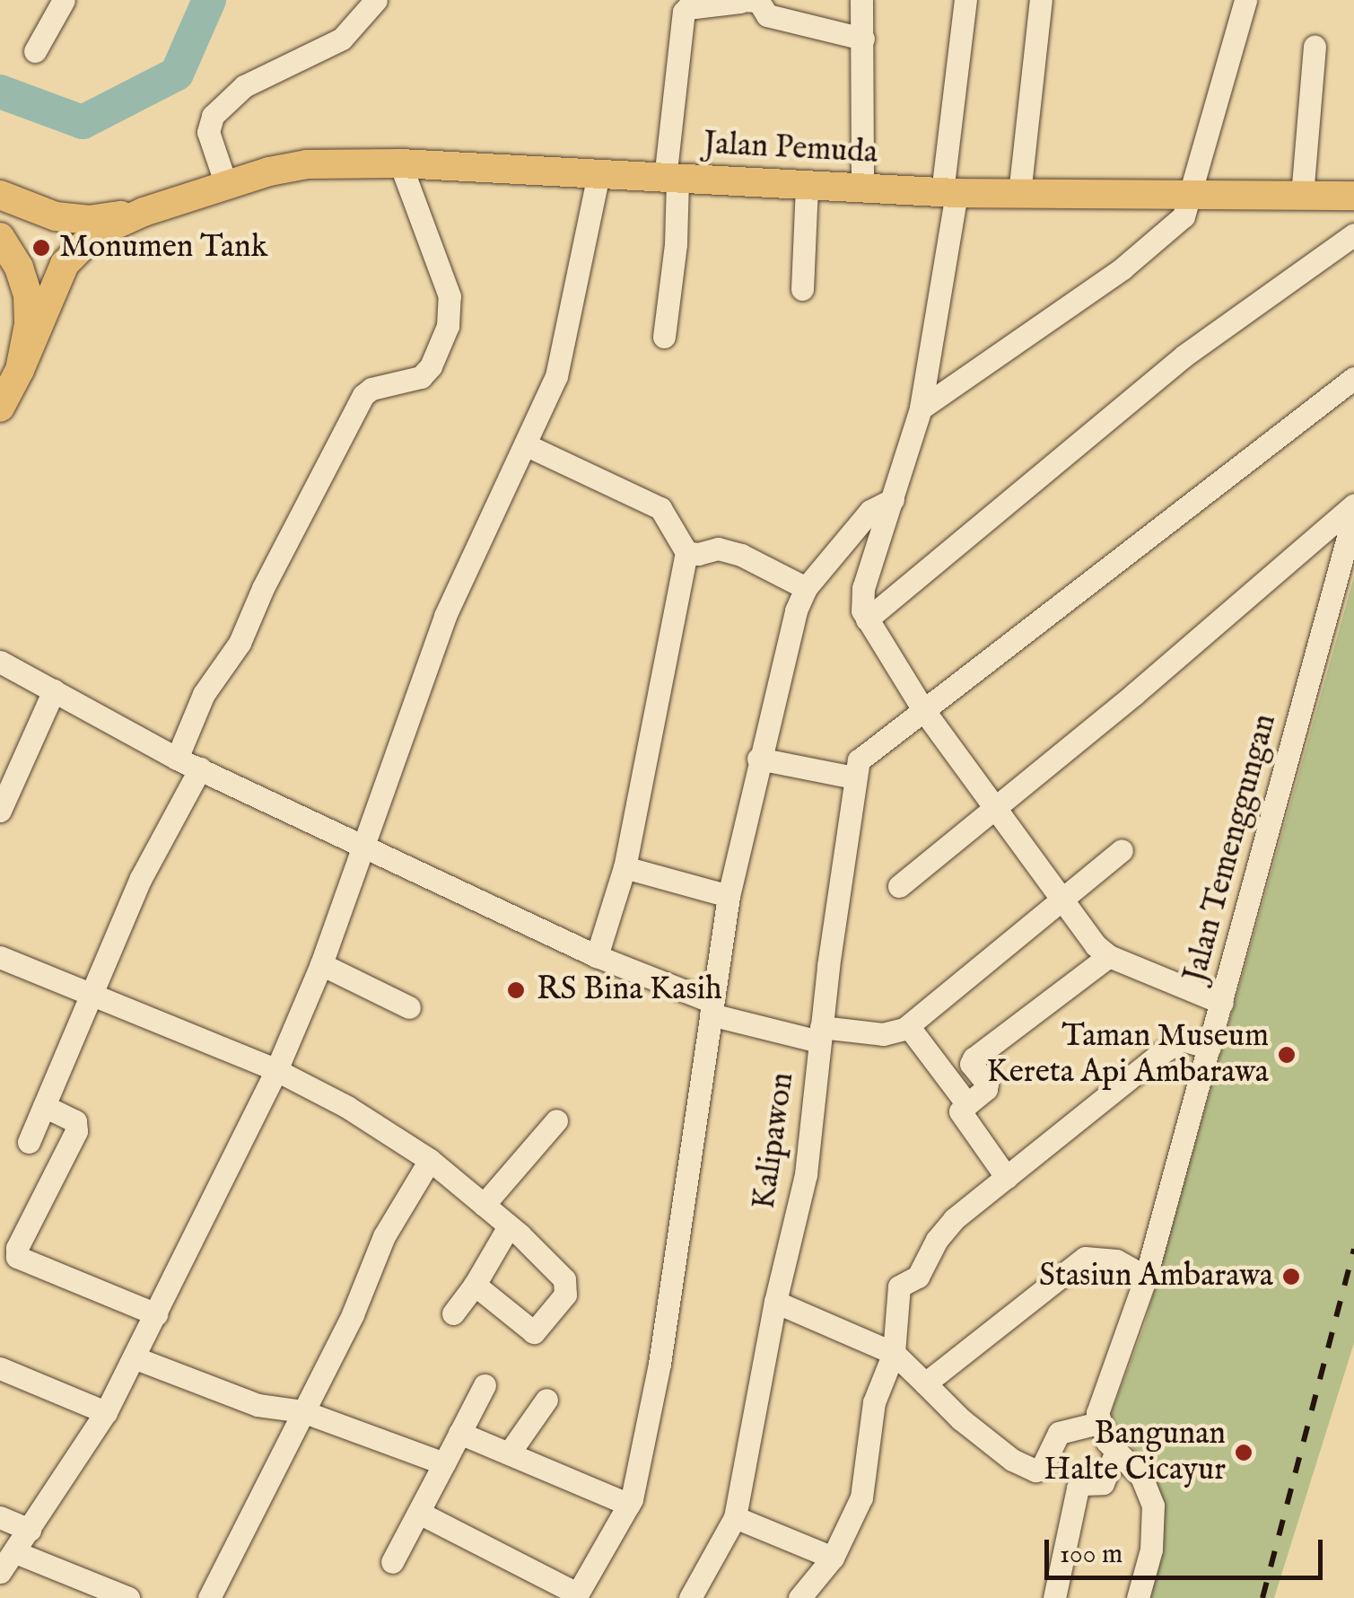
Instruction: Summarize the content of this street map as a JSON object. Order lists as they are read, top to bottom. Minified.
{"streets":{"main road":["Jalan Pemuda"],"street":["Jalan Temenggungan","Kalipawon"]},"places":["Monumen Tank","RS Bina Kasih","Taman Museum Kereta Api Ambarawa","Stasiun Ambarawa","Bangunan Halte Cicayur"],"scale_bar":"100 m"}
